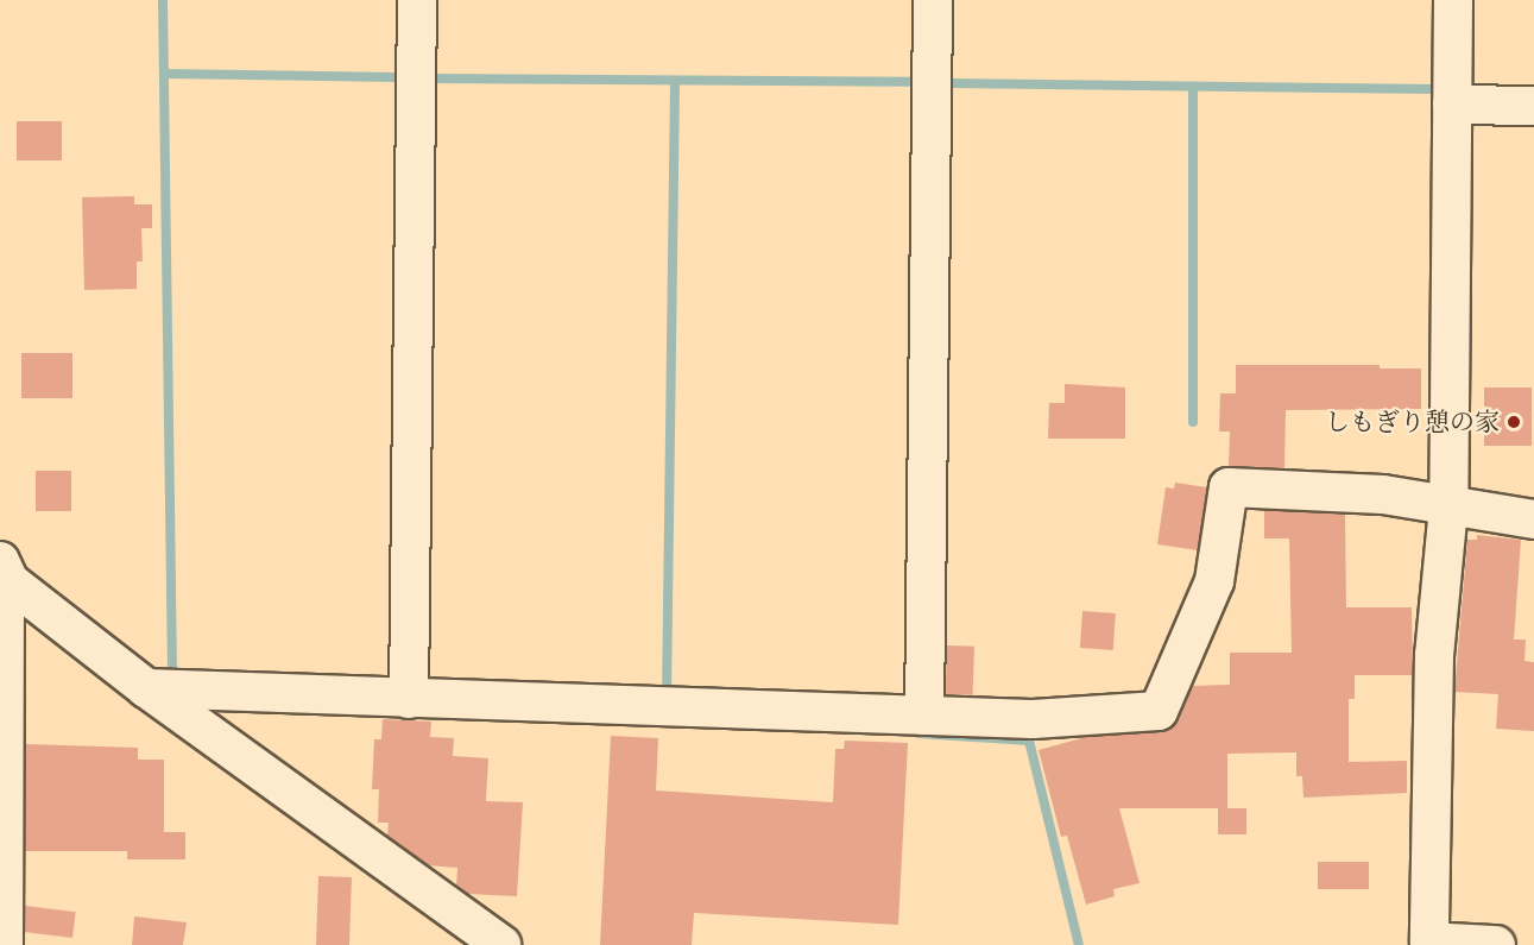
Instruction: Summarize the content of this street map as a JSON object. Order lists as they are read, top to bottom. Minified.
{"places":["しもぎり憩の家"]}
